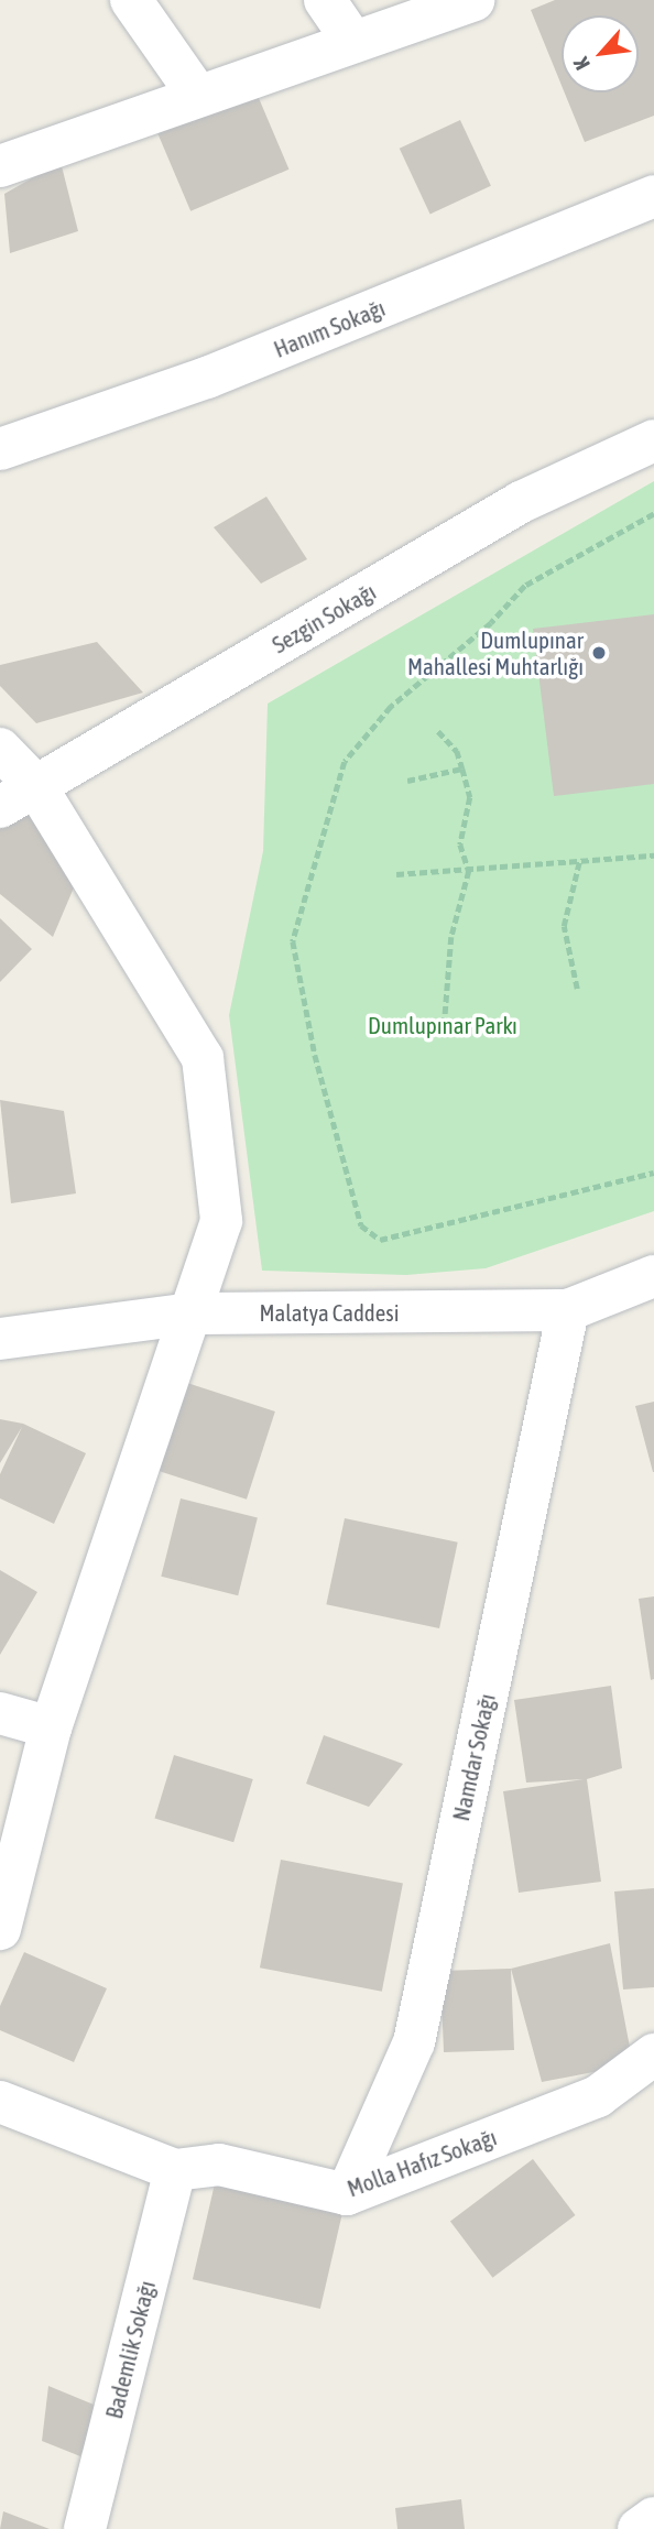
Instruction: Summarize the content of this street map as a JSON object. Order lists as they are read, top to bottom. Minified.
{"streets":{"street":["Hanım Sokağı","Sezgin Sokağı","Malatya Caddesi","Namdar Sokağı","Molla Hafız Sokağı","Bademlik Sokağı"]},"crossings":[["Malatya Caddesi","Namdar Sokağı"],["Namdar Sokağı","Molla Hafız Sokağı"],["Molla Hafız Sokağı","Bademlik Sokağı"]],"parks":["Dumlupınar Parkı"],"places":["Dumlupınar Mahallesi Muhtarlığı"],"north":"bottom left"}
